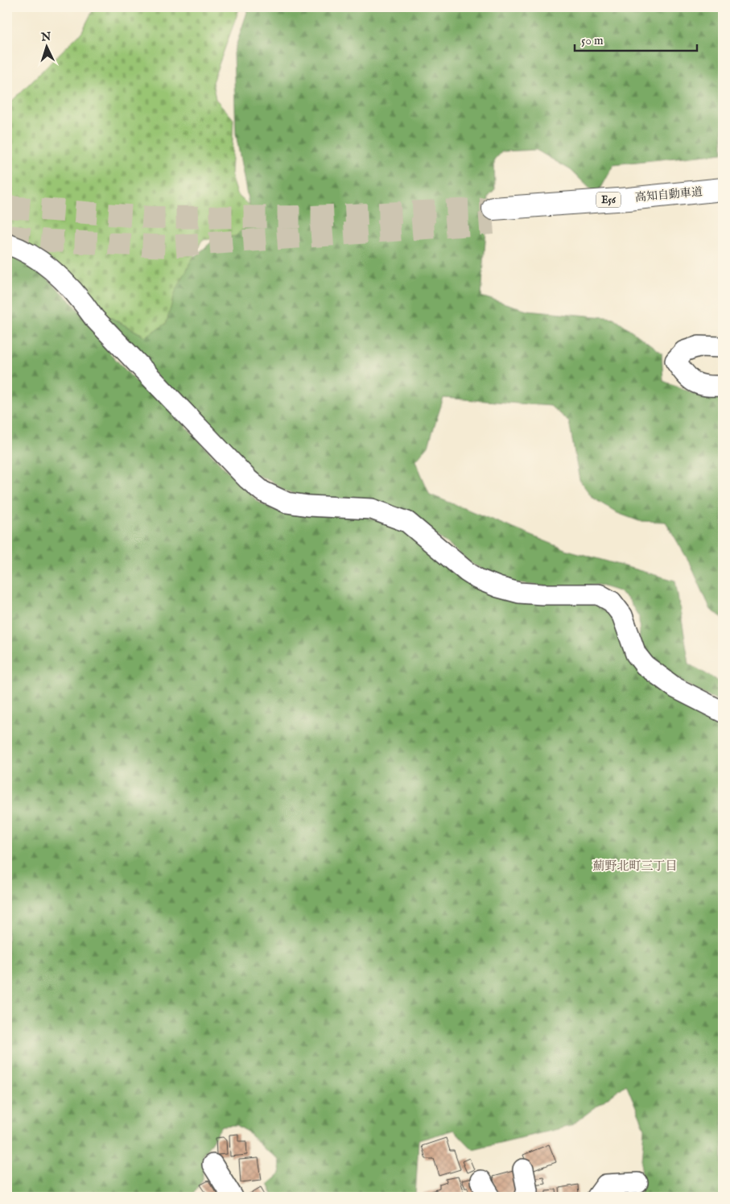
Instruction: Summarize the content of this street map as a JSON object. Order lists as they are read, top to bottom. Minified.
{"streets":{"highway":["高知自動車道","E56"]},"districts":["薊野北町三丁目"],"scale_bar":"50 m","north":"top"}
